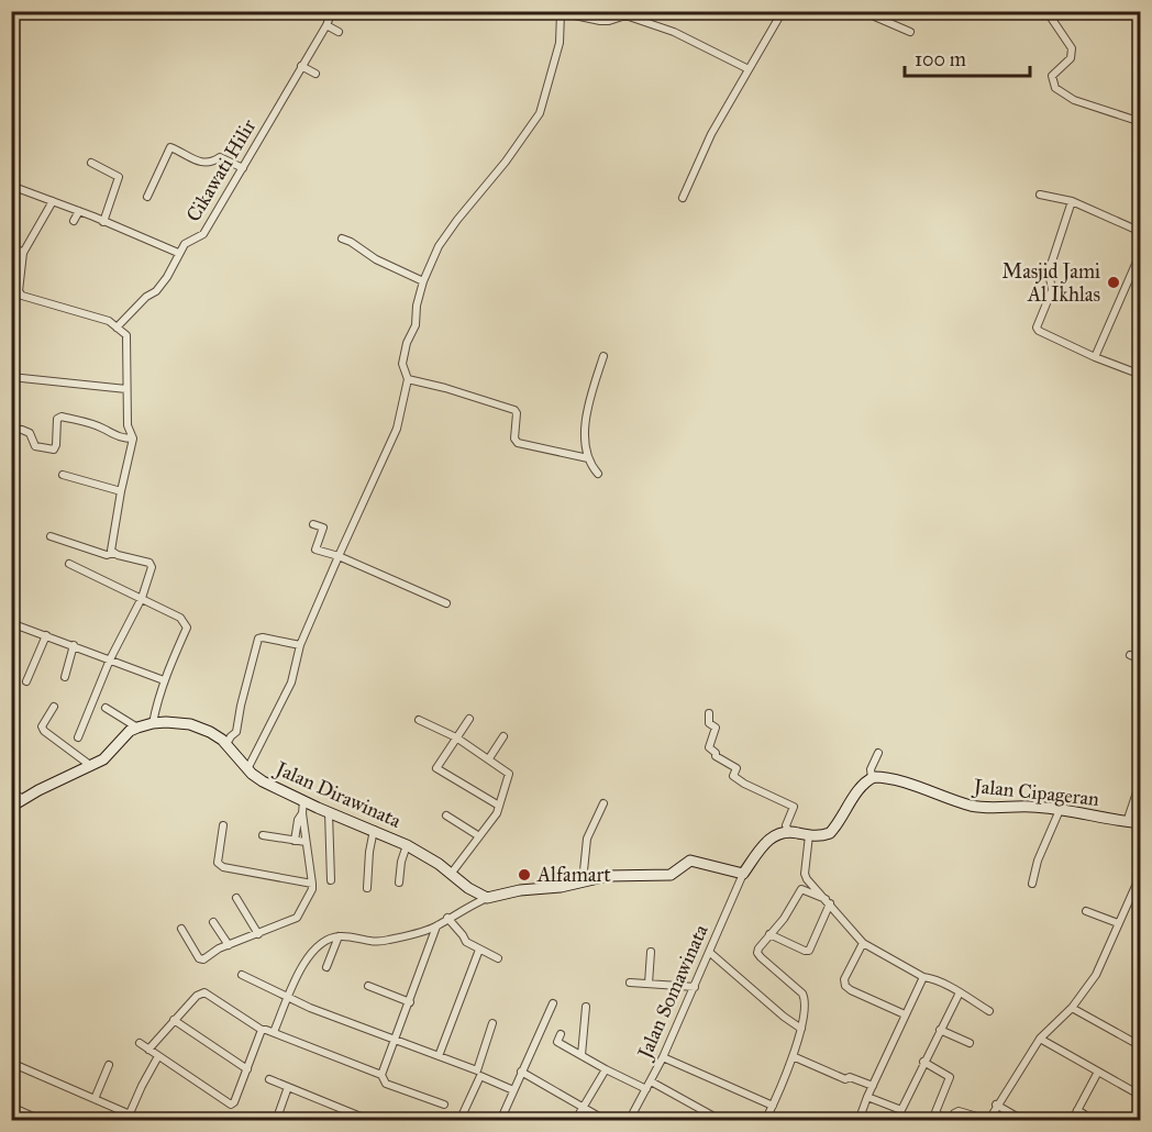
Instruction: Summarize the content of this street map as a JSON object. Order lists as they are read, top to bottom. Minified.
{"streets":{"street":["Cikawati Hilir","Jalan Cipageran","Jalan Dirawinata","Jalan Somawinata"]},"places":["Masjid Jami Al Ikhlas","Alfamart"],"scale_bar":"100 m"}
